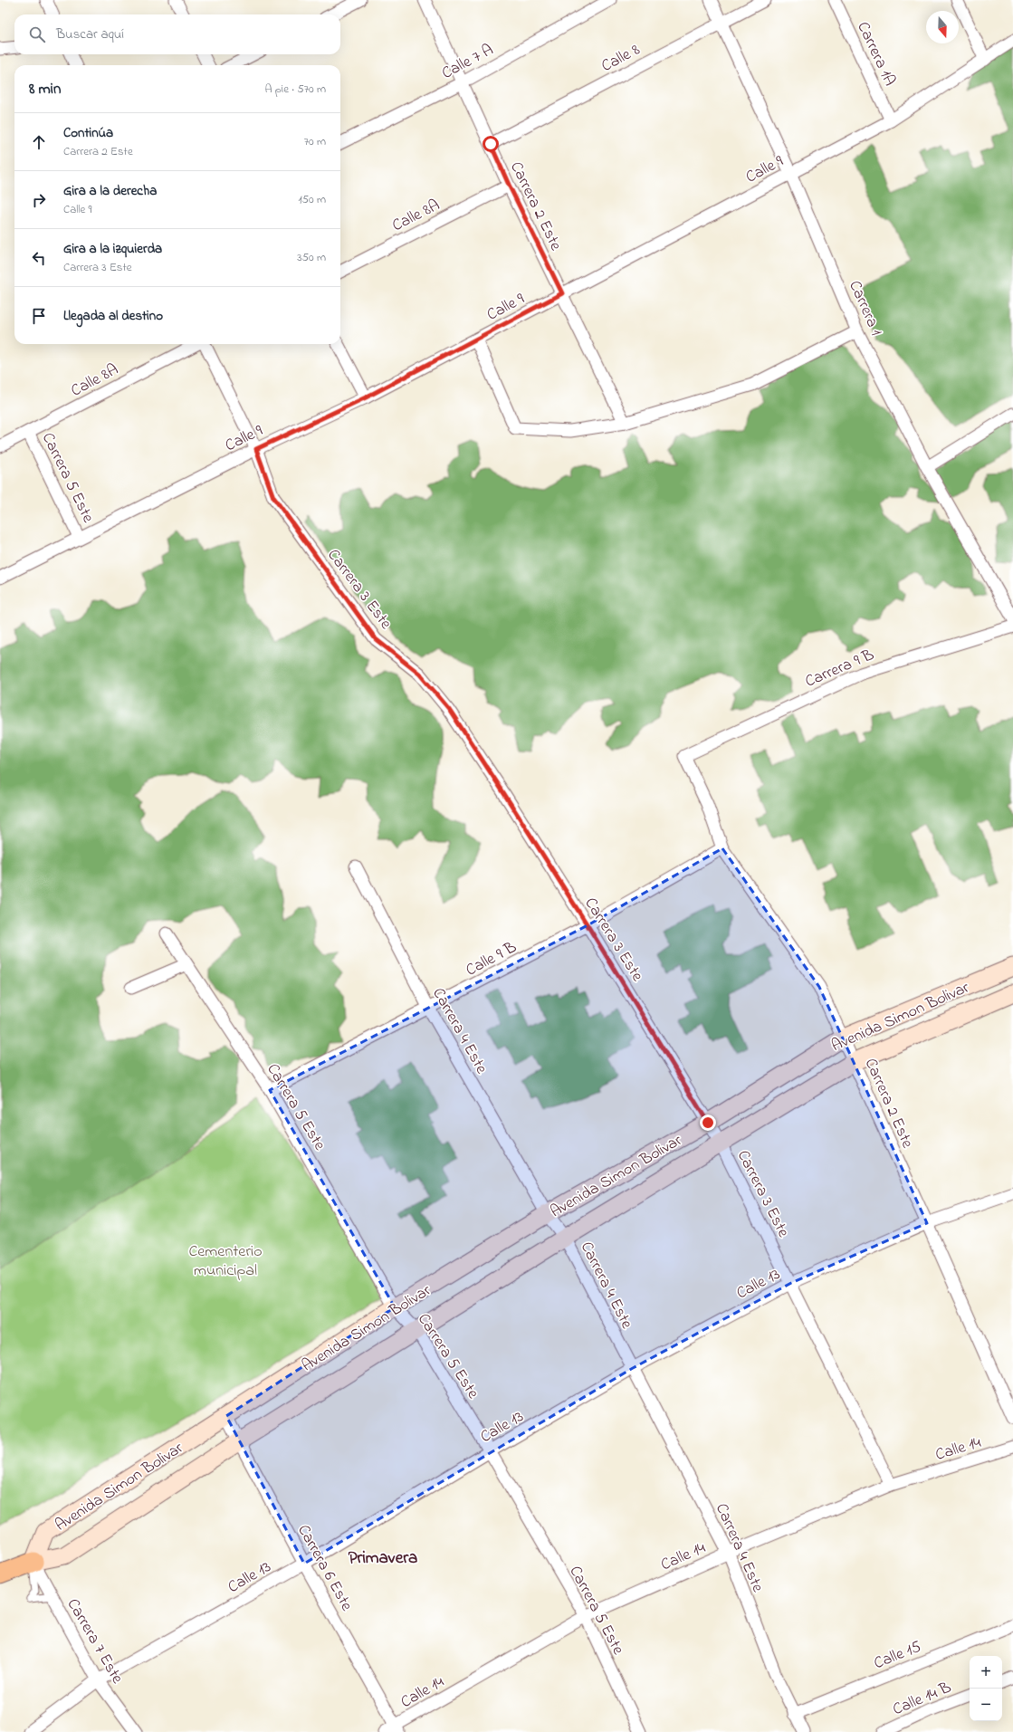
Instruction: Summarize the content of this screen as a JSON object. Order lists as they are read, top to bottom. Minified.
{"streets":{"main road":["Avenida Simon Bolivar"],"street":["Carrera 1A","Calle 8","Calle 7 A","Calle 9","Carrera 2 Este","Calle 8A","Carrera 1","Carrera 5 Este","Carrera 3 Este","Carrera 9 B","Calle 9 B","Carrera 4 Este","Calle 13","Calle 14","Carrera 6 Este","Carrera 7 Este","Calle 15","Calle 14 B"]},"crossings":[["Carrera 1A","Calle 9"],["Calle 8","Carrera 2 Este"],["Calle 8","Carrera 1"],["Calle 7 A","Carrera 2 Este"],["Calle 9","Carrera 2 Este"],["Calle 9","Carrera 1"],["Calle 9","Carrera 5 Este"],["Calle 9","Carrera 3 Este"],["Carrera 2 Este","Calle 8A"],["Carrera 2 Este","Carrera 9 B"],["Carrera 2 Este","Calle 9 B"],["Carrera 2 Este","Avenida Simon Bolivar"],["Carrera 2 Este","Calle 13"],["Calle 8A","Carrera 5 Este"],["Carrera 5 Este","Calle 9 B"],["Carrera 5 Este","Avenida Simon Bolivar"],["Carrera 5 Este","Calle 13"],["Carrera 5 Este","Calle 14"],["Carrera 3 Este","Calle 9 B"],["Carrera 3 Este","Avenida Simon Bolivar"],["Carrera 3 Este","Calle 13"],["Carrera 3 Este","Calle 14"],["Calle 9 B","Carrera 4 Este"],["Avenida Simon Bolivar","Carrera 4 Este"],["Avenida Simon Bolivar","Carrera 6 Este"],["Avenida Simon Bolivar","Carrera 7 Este"],["Carrera 4 Este","Calle 13"],["Carrera 4 Este","Calle 14"],["Carrera 4 Este","Calle 15"],["Calle 13","Carrera 6 Este"],["Calle 13","Carrera 7 Este"],["Calle 14","Carrera 6 Este"]],"districts":["Primavera"],"parks":["Cementerio municipal"],"north":"bottom","page":{"search":"Buscar aquí","heading":["8 min","A pie · 570 m"],"list":[["Continúa","Carrera 2 Este","70 m"],["Gira a la derecha","Calle 9","150 m"],["Gira a la izquierda","Carrera 3 Este","350 m"],"Llegada al destino"],"map_buttons":["+","−"]}}
